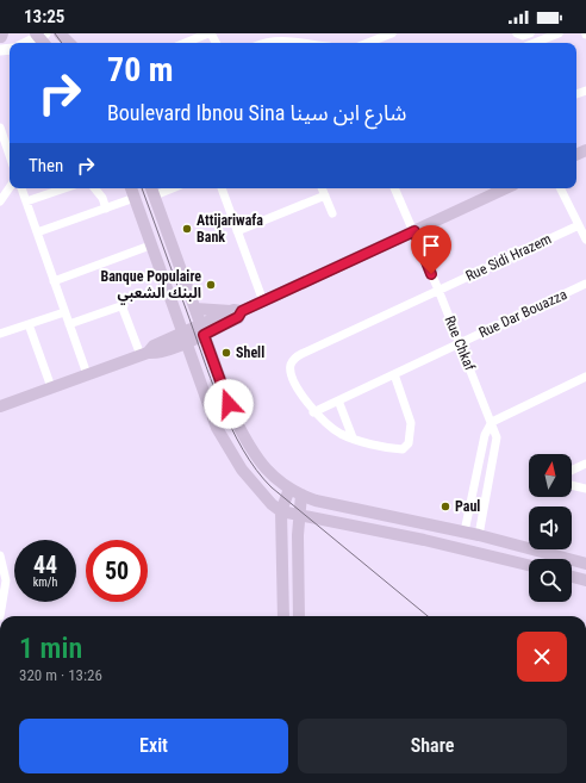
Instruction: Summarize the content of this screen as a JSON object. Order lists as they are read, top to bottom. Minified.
{"streets":{"street":["Rue Sidi Hrazem","Rue Dar Bouazza","Rue Chkaf"]},"crossings":[["Rue Sidi Hrazem","Rue Dar Bouazza"],["Rue Sidi Hrazem","Rue Chkaf"],["Rue Dar Bouazza","Rue Chkaf"]],"places":["Attijariwafa Bank","Banque Populaire البنك الشعبي","Shell","Paul"],"north":"top","page":{"status":"13:25","turn":["70 m","Boulevard Ibnou Sina شارع ابن سينا"],"then":"Then","speed":"44 km/h","limit":"50","heading":["1 min","320 m · 13:26"],"buttons":["Exit","Share"]}}
